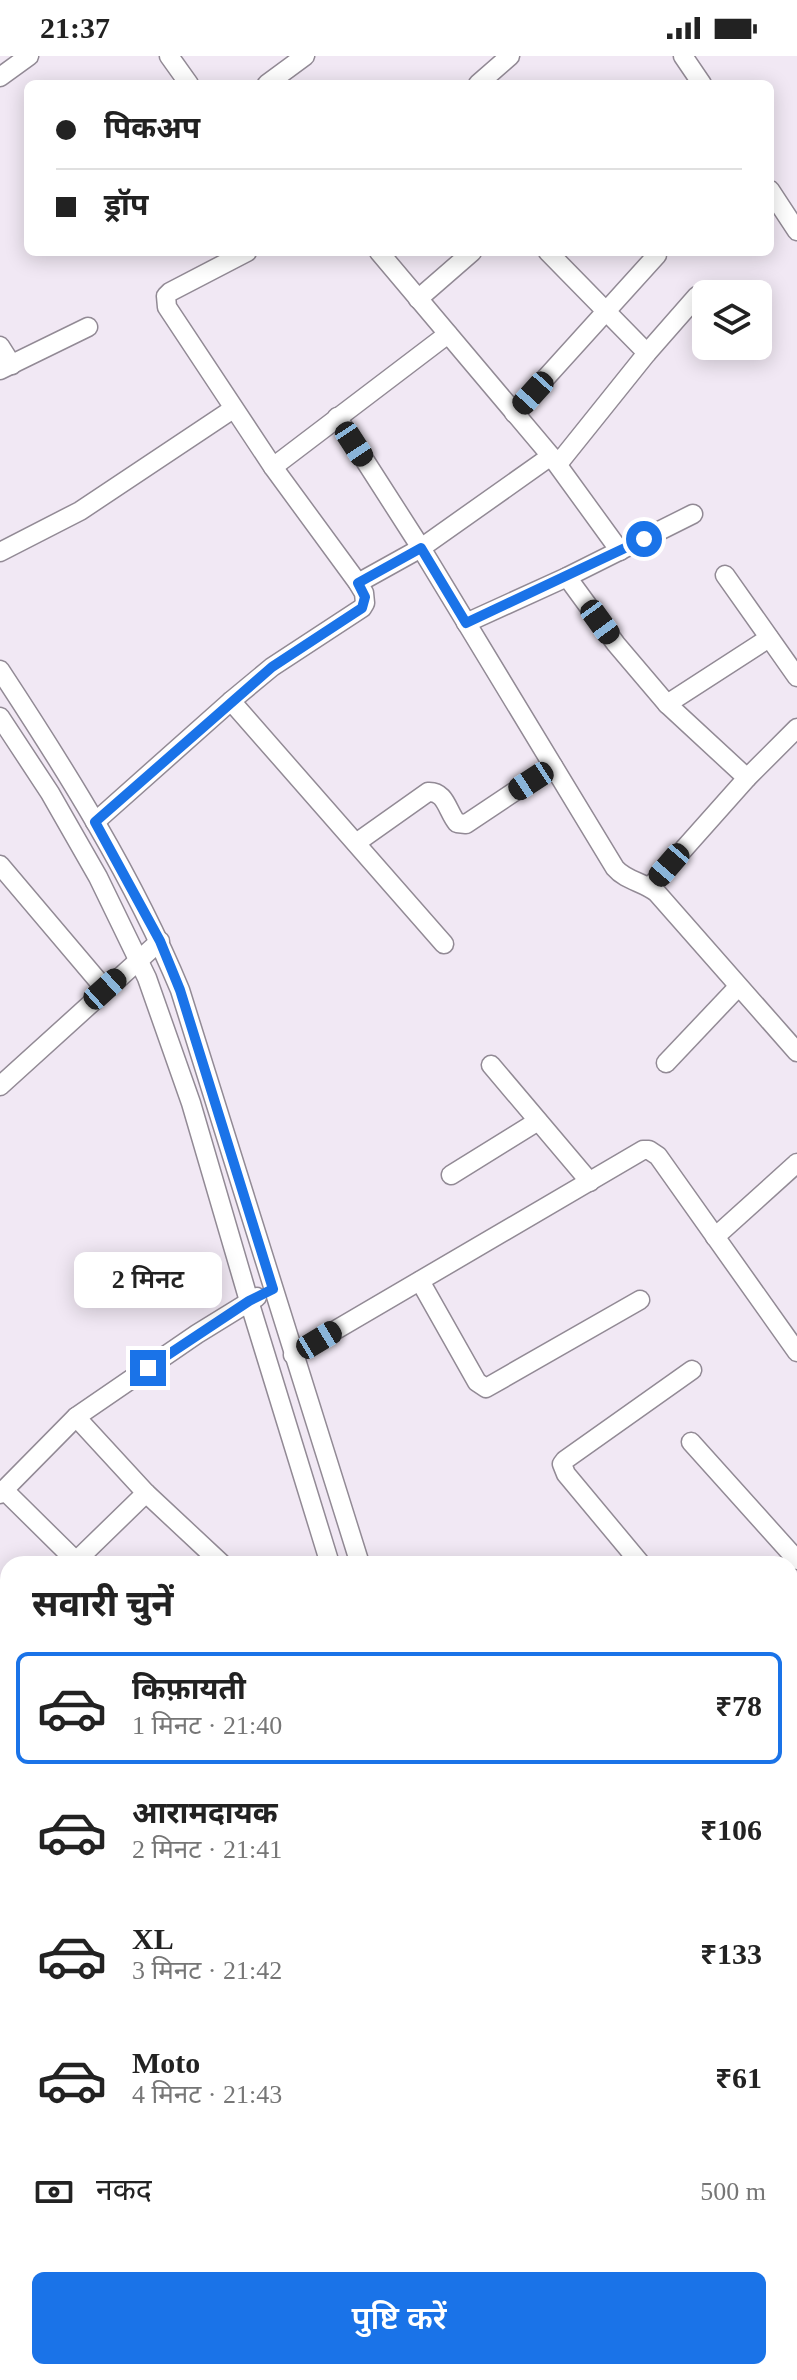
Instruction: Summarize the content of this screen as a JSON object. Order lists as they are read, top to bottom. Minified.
{"page":{"status":"21:37","banner":["पिकअप","ड्रॉप"],"bubble":"2 मिनट","heading":"सवारी चुनें","list":[{"name":"किफ़ायती","note":"1 मिनट · 21:40","value":"₹78"},{"name":"आरामदायक","note":"2 मिनट · 21:41","value":"₹106"},{"name":"XL","note":"3 मिनट · 21:42","value":"₹133"},{"name":"Moto","note":"4 मिनट · 21:43","value":"₹61"}],"pay":["नकद","500 m"],"buttons":"पुष्टि करें"}}
